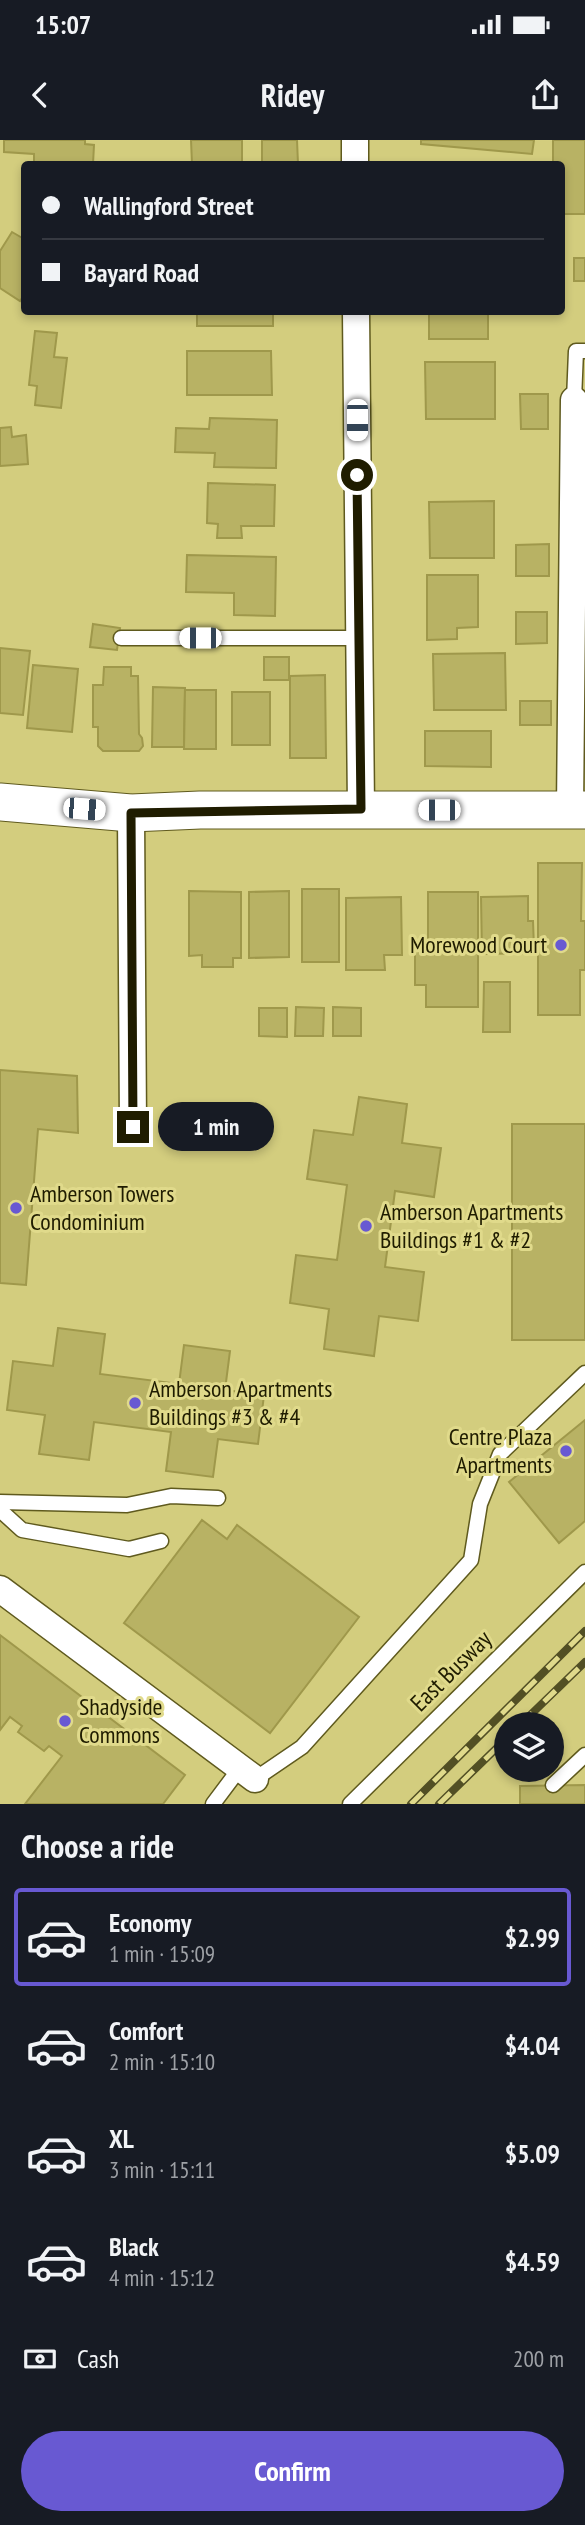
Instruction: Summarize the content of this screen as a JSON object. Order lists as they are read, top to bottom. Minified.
{"streets":{"lane":["East Busway"]},"places":["Morewood Court","Amberson Towers Condominium","Amberson Apartments Buildings #1 & #2","Amberson Apartments Buildings #3 & #4","Centre Plaza Apartments","Shadyside Commons"],"page":{"status":"15:07","header":"Ridey","banner":["Wallingford Street","Bayard Road"],"bubble":"1 min","heading":"Choose a ride","list":[{"name":"Economy","note":"1 min · 15:09","value":"$2.99"},{"name":"Comfort","note":"2 min · 15:10","value":"$4.04"},{"name":"XL","note":"3 min · 15:11","value":"$5.09"},{"name":"Black","note":"4 min · 15:12","value":"$4.59"}],"pay":["Cash","200 m"],"buttons":"Confirm"}}
